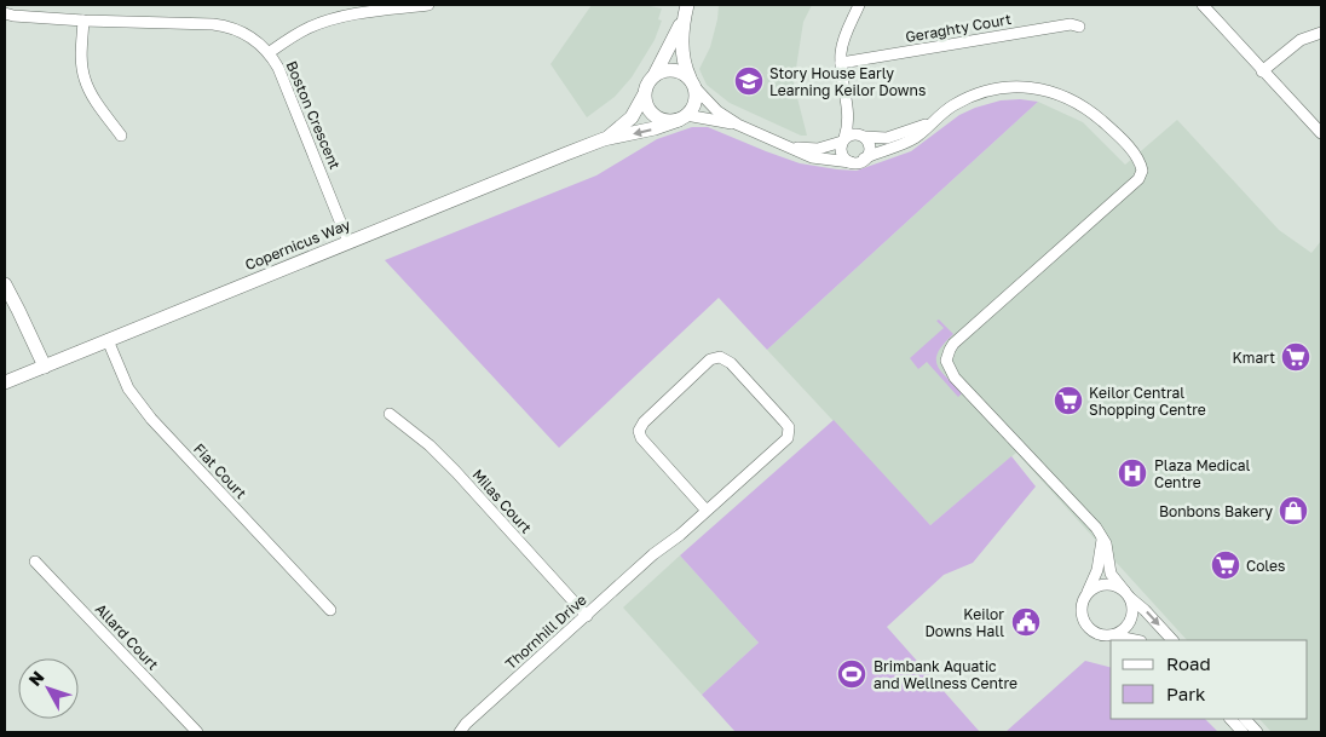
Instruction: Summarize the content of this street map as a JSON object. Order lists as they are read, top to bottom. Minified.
{"streets":{"street":["Geraghty Court","Boston Crescent","Copernicus Way","Fiat Court","Milas Court","Thornhill Drive","Allard Court"]},"crossings":[["Boston Crescent","Copernicus Way"],["Copernicus Way","Fiat Court"],["Milas Court","Thornhill Drive"]],"places":{"school or university":["Story House Early Learning Keilor Downs"],"supermarket":["Kmart","Keilor Central Shopping Centre","Coles"],"hospital":["Plaza Medical Centre"],"shop":["Bonbons Bakery"],"public building":["Keilor Downs Hall"],"sports":["Brimbank Aquatic and Wellness Centre"]},"legend":["Road","Park"],"north":"top left"}
